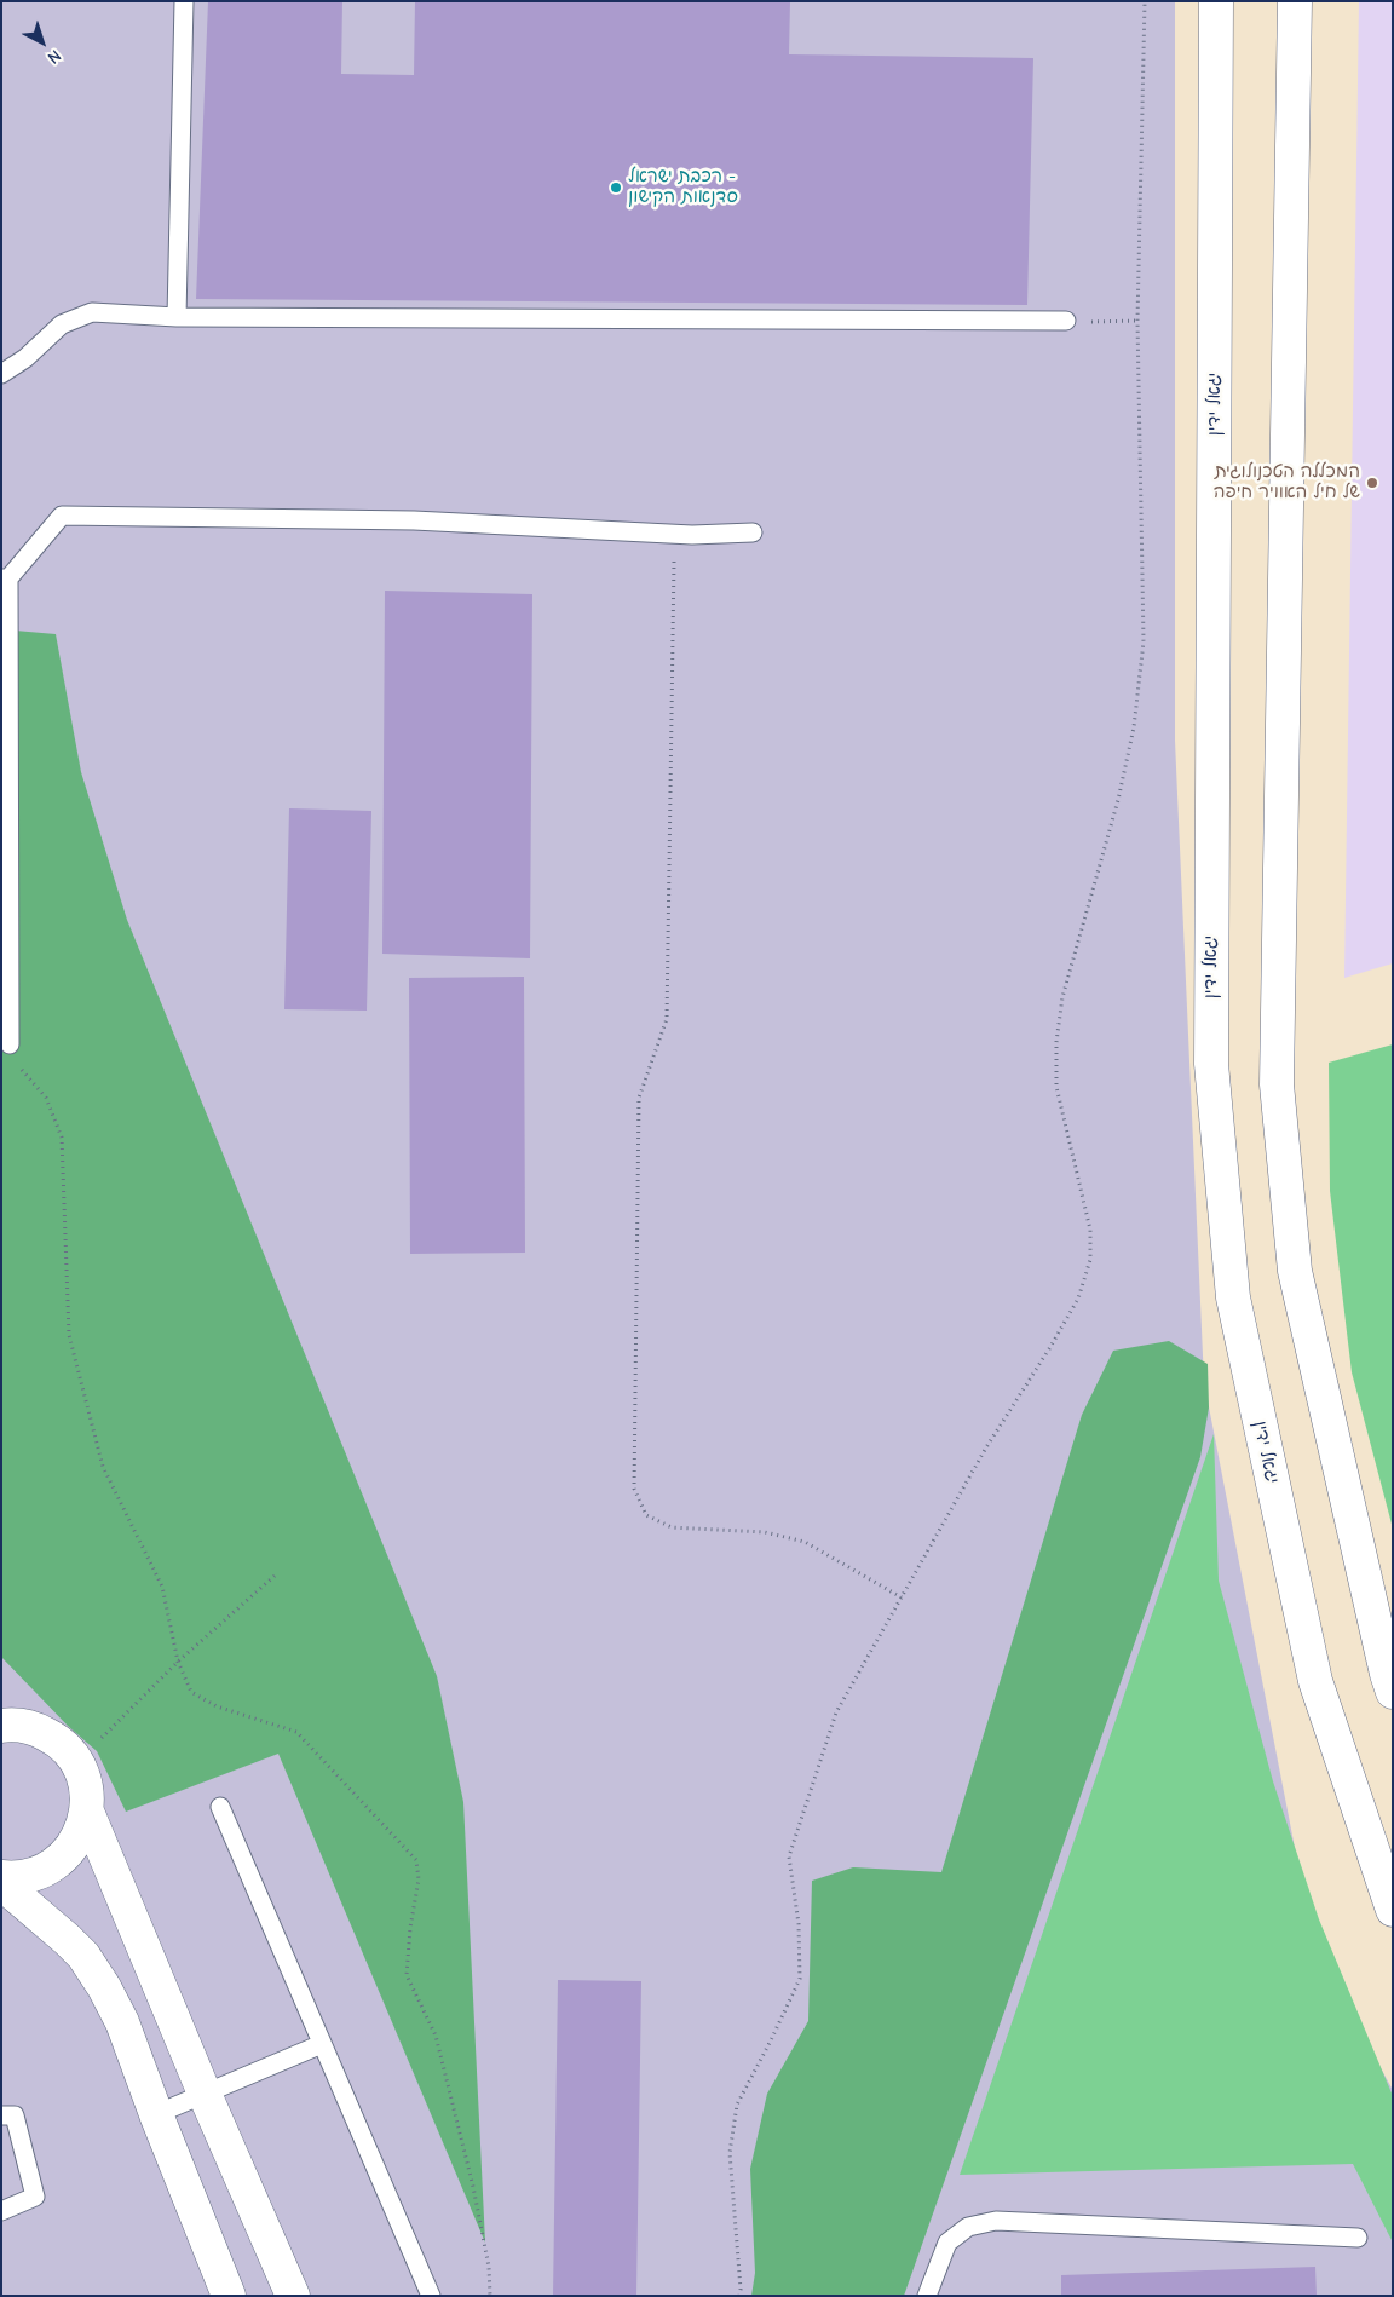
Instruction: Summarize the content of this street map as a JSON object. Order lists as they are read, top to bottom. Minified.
{"streets":{"main road":["יגאל ידין"]},"places":["רכבת ישראל - סדנאות הקישון","המכללה הטכנולוגית של חיל האוויר חיפה"],"north":"bottom right"}
